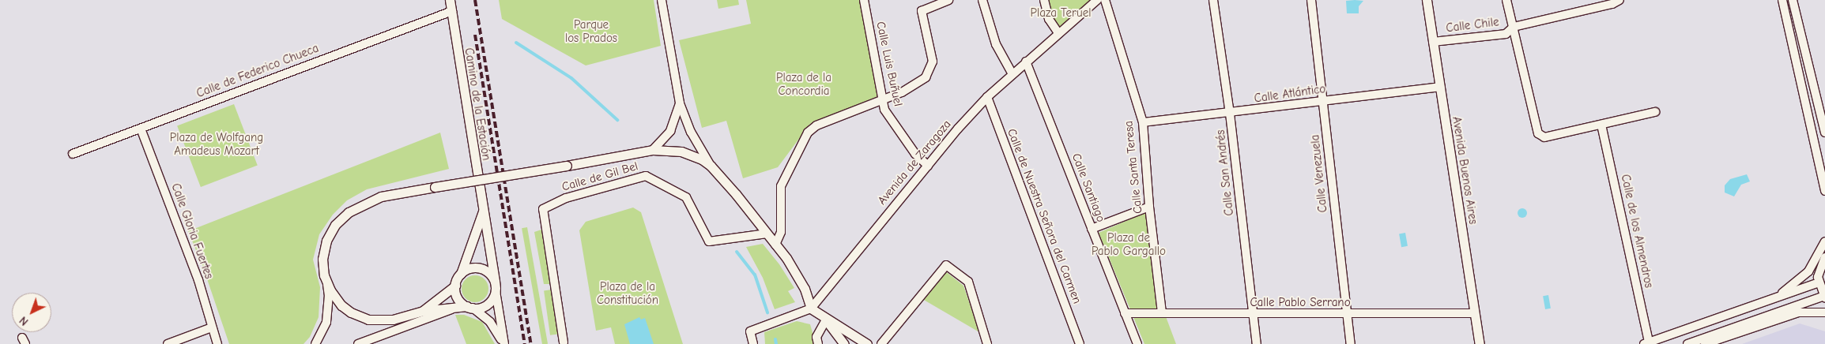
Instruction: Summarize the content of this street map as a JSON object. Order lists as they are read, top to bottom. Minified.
{"streets":{"street":["Calle Chile","Calle Luis Buñuel","Calle de Federico Chueca","Calle Atlántico","Camino de la Estación","Avenida de Zaragoza","Calle Santa Teresa","Avenida Buenos Aires","Calle San Andrés","Calle Venezuela","Calle de Gil Bel","Calle Santiago","Calle de Nuestra Señora del Carmen","Calle Gloria Fuertes","Calle de los Almendros","Calle Pablo Serrano"]},"crossings":[["Calle Chile","Avenida Buenos Aires"],["Calle Luis Buñuel","Avenida de Zaragoza"],["Calle de Federico Chueca","Camino de la Estación"],["Calle de Federico Chueca","Calle Gloria Fuertes"],["Calle Atlántico","Calle Santa Teresa"],["Calle Atlántico","Avenida Buenos Aires"],["Calle Atlántico","Calle San Andrés"],["Calle Atlántico","Calle Venezuela"],["Avenida de Zaragoza","Calle Santiago"],["Avenida de Zaragoza","Calle de Nuestra Señora del Carmen"],["Calle Santa Teresa","Calle Pablo Serrano"],["Avenida Buenos Aires","Calle Pablo Serrano"],["Calle San Andrés","Calle Pablo Serrano"],["Calle Venezuela","Calle Pablo Serrano"],["Calle Santiago","Calle Pablo Serrano"]],"parks":["Plaza Teruel","Parque los Prados","Plaza de la Concordia","Plaza de Wolfgang Amadeus Mozart","Plaza de Pablo Gargallo","Plaza de la Constitución"],"north":"bottom left"}
